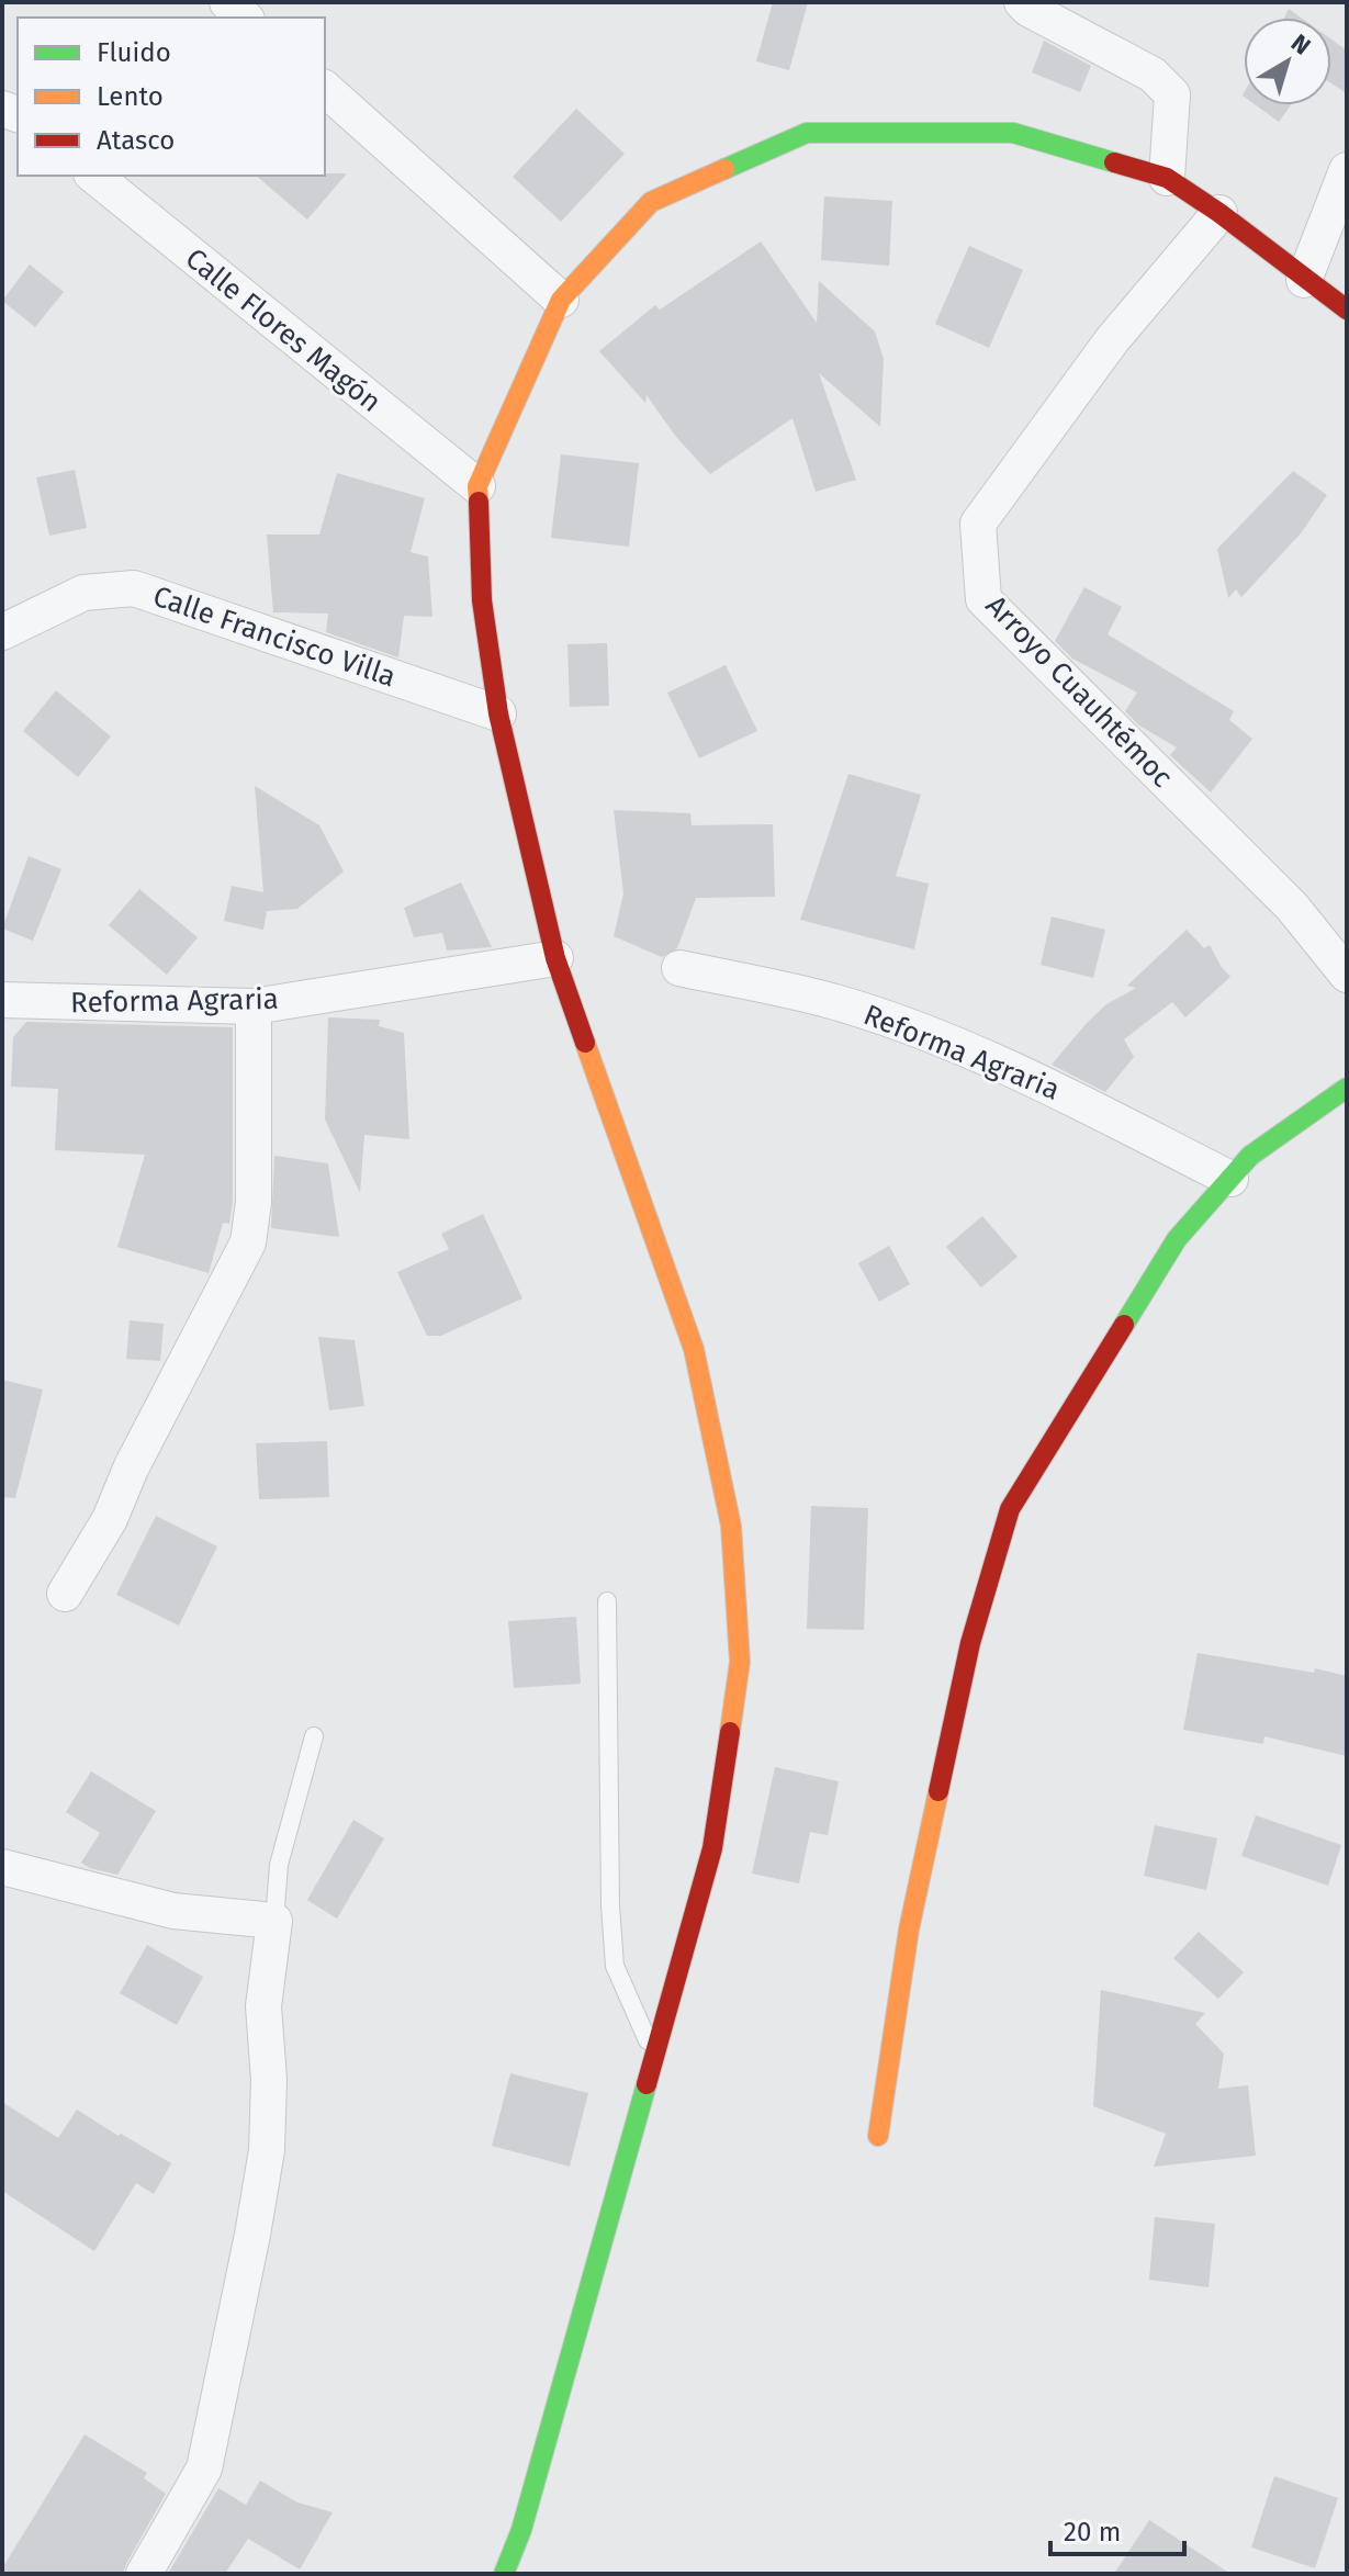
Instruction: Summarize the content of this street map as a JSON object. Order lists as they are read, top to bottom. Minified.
{"streets":{"street":["Calle Flores Magón","Calle Francisco Villa","Arroyo Cuauhtémoc","Reforma Agraria"]},"legend":["Fluido","Lento","Atasco"],"scale_bar":"20 m","north":"top right"}
